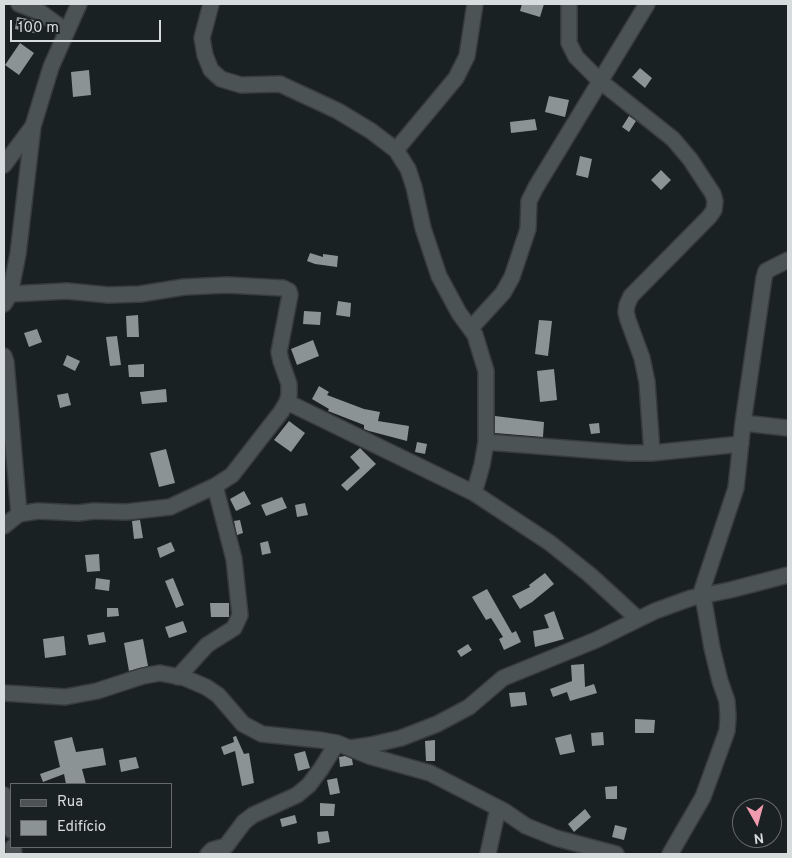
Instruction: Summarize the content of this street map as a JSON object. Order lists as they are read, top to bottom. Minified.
{"legend":["Rua","Edifício"],"scale_bar":"100 m","north":"bottom"}
